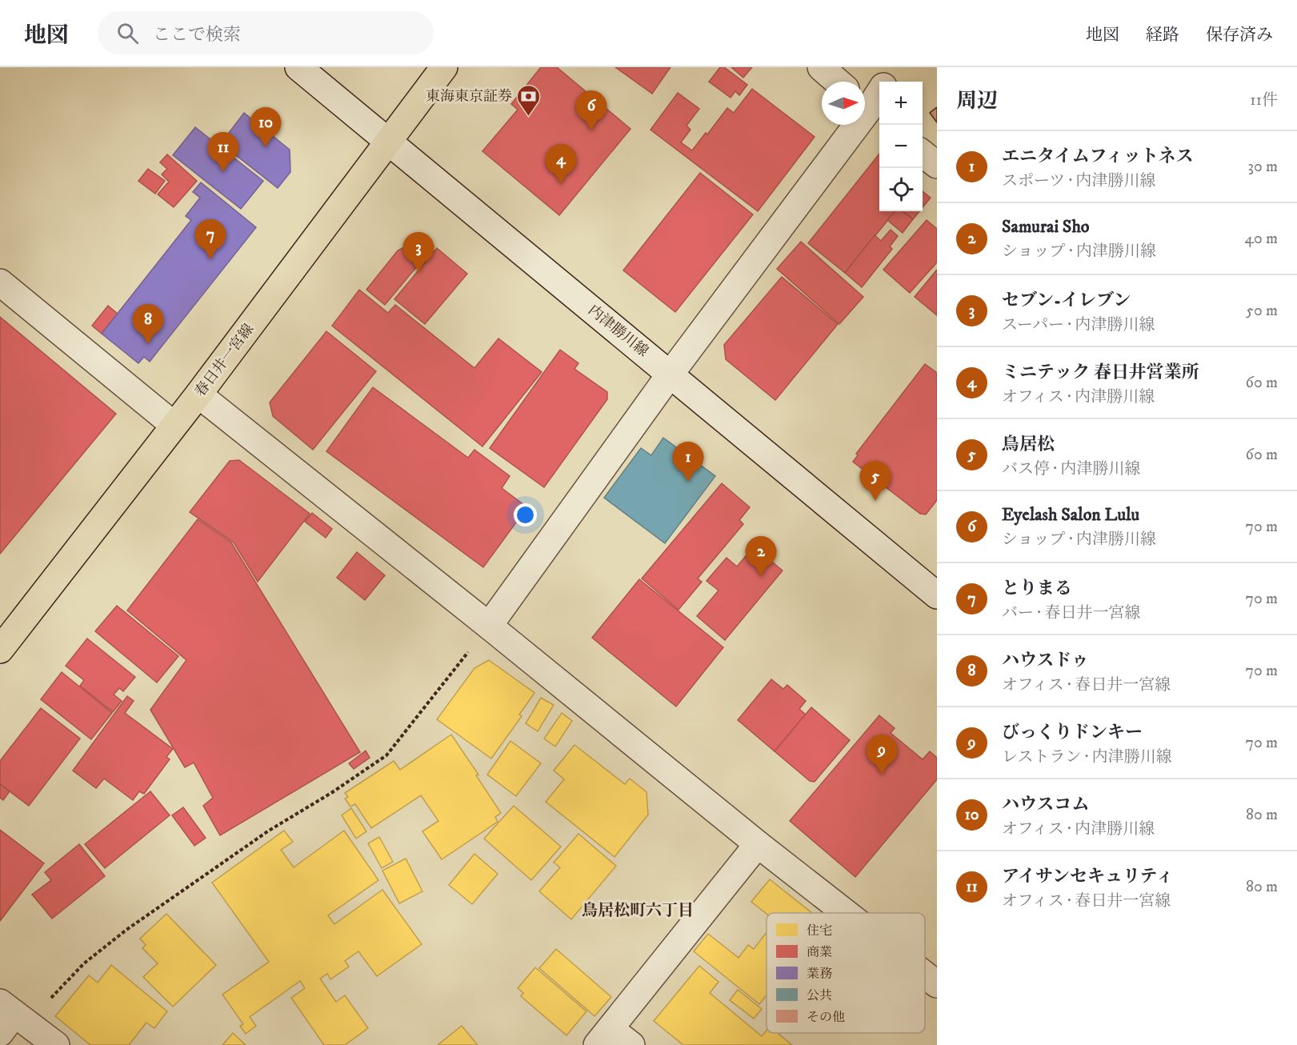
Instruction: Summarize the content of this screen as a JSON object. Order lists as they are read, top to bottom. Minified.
{"streets":{"main road":["春日井一宮線"],"street":["内津勝川線"]},"crossings":[["内津勝川線","春日井一宮線"]],"districts":["鳥居松町六丁目"],"places":{"bank":["東海東京証券"]},"legend":["住宅","商業","業務","公共","その他"],"north":"right","page":{"header":"地図","search":"ここで検索","nav":["地図","経路","保存済み"],"heading":["周辺","11件"],"map_buttons":["+","−"],"pins":["6","10","11","4","7","3","8","1","5","2","9"],"list":[{"mark":"1","name":"エニタイムフィットネス","note":"スポーツ · 内津勝川線","value":"30 m"},{"mark":"2","name":"Samurai Sho","note":"ショップ · 内津勝川線","value":"40 m"},{"mark":"3","name":"セブン-イレブン","note":"スーパー · 内津勝川線","value":"50 m"},{"mark":"4","name":"ミニテック 春日井営業所","note":"オフィス · 内津勝川線","value":"60 m"},{"mark":"5","name":"鳥居松","note":"バス停 · 内津勝川線","value":"60 m"},{"mark":"6","name":"Eyelash Salon Lulu","note":"ショップ · 内津勝川線","value":"70 m"},{"mark":"7","name":"とりまる","note":"バー · 春日井一宮線","value":"70 m"},{"mark":"8","name":"ハウスドゥ","note":"オフィス · 春日井一宮線","value":"70 m"},{"mark":"9","name":"びっくりドンキー","note":"レストラン · 内津勝川線","value":"70 m"},{"mark":"10","name":"ハウスコム","note":"オフィス · 内津勝川線","value":"80 m"},{"mark":"11","name":"アイサンセキュリティ","note":"オフィス · 春日井一宮線","value":"80 m"}]}}
